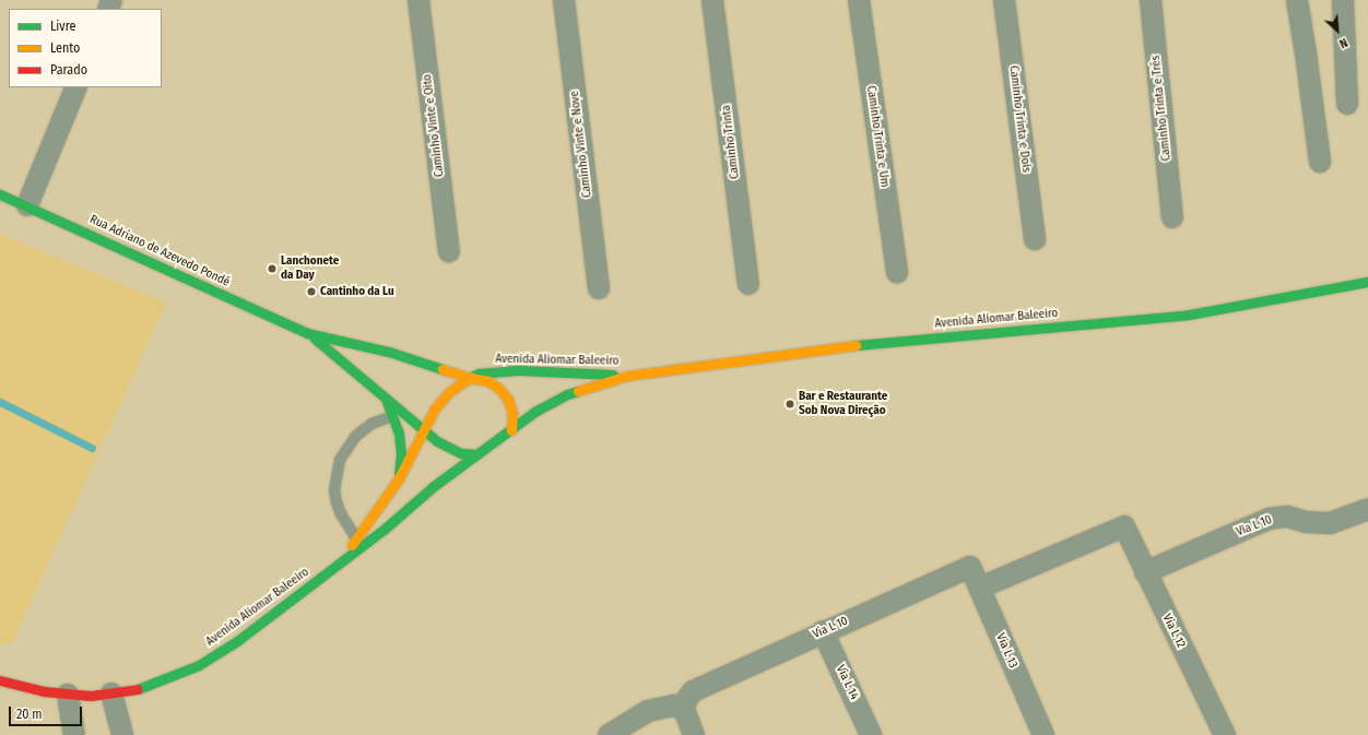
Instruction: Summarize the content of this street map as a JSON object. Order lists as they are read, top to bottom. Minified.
{"streets":{"main road":["Rua Adriano de Azevedo Pondé","Avenida Aliomar Baleeiro"],"street":["Caminho Trinta e Três","Caminho Trinta e Dois","Caminho Vinte e Oito","Caminho Trinta e Um","Caminho Trinta","Caminho Vinte e Nove","Via L 10","Via L 12","Via L 13","Via L 14"]},"crossings":[["Rua Adriano de Azevedo Pondé","Avenida Aliomar Baleeiro"],["Via L 10","Via L 12"],["Via L 10","Via L 13"],["Via L 10","Via L 14"],["Via L 12","Via L 13"]],"places":["Lanchonete da Day","Cantinho da Lu","Bar e Restaurante Sob Nova Direção"],"legend":["Livre","Lento","Parado"],"scale_bar":"20 m","north":"bottom right"}
